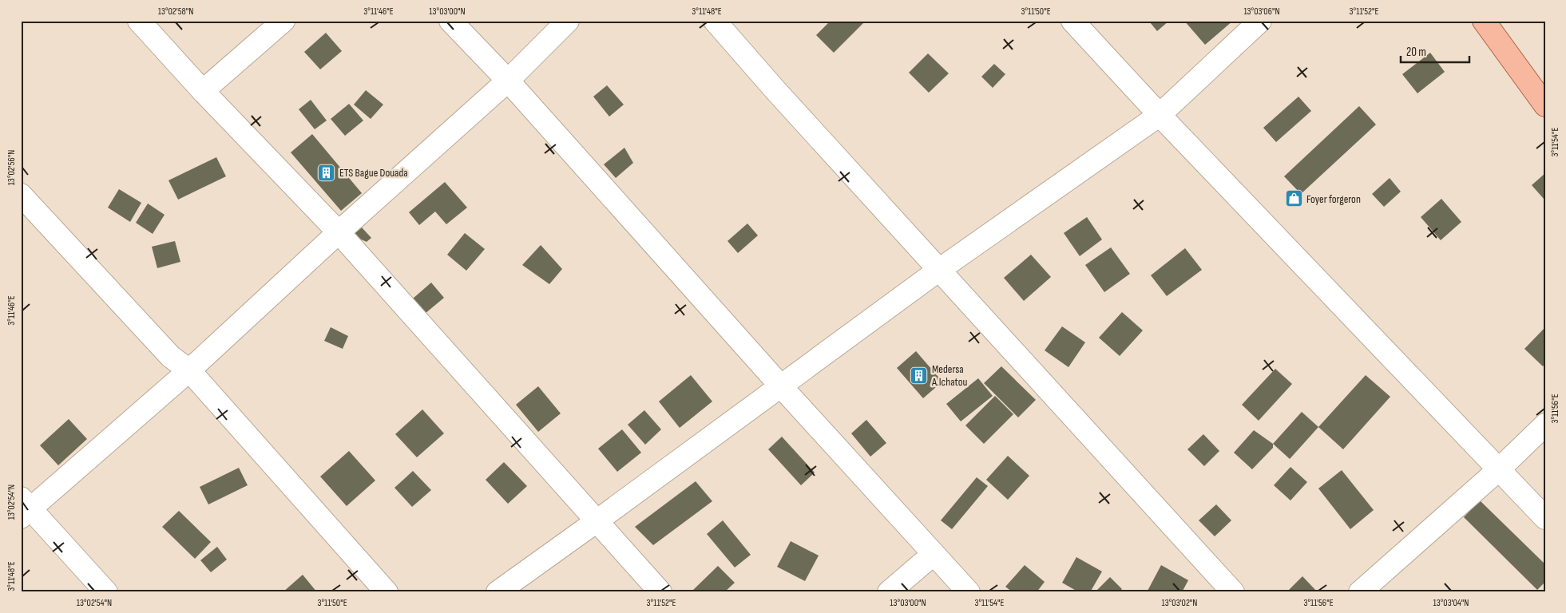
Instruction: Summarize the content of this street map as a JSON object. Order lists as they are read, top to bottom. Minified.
{"places":{"building":["ETS Bague Douada","Medersa A.Ichatou"],"shop":["Foyer forgeron"]},"scale_bar":"20 m","coordinates":["13°02'58\"N","3°11'46\"E","13°03'00\"N","3°11'48\"E","3°11'50\"E","13°03'06\"N","3°11'52\"E","3°11'54\"E","13°02'56\"N","3°11'56\"E","13°02'54\"N","13°03'02\"N","13°03'04\"N"]}
